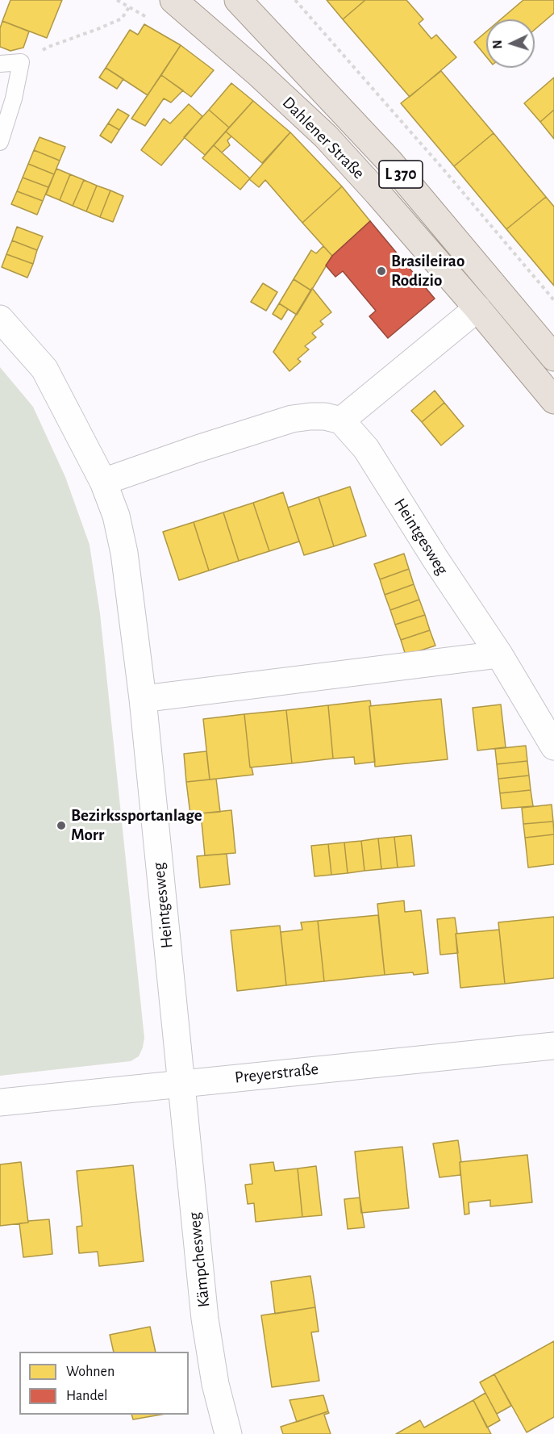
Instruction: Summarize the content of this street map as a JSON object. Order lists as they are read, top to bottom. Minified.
{"streets":{"main road":["Dahlener Straße","L 370"],"street":["Heintgesweg","Preyerstraße","Kämpchesweg"]},"crossings":[["Heintgesweg","Preyerstraße"],["Heintgesweg","Kämpchesweg"],["Preyerstraße","Kämpchesweg"]],"places":["Brasileirao Rodizio","Bezirkssportanlage Morr"],"legend":["Wohnen","Handel"],"north":"left"}
